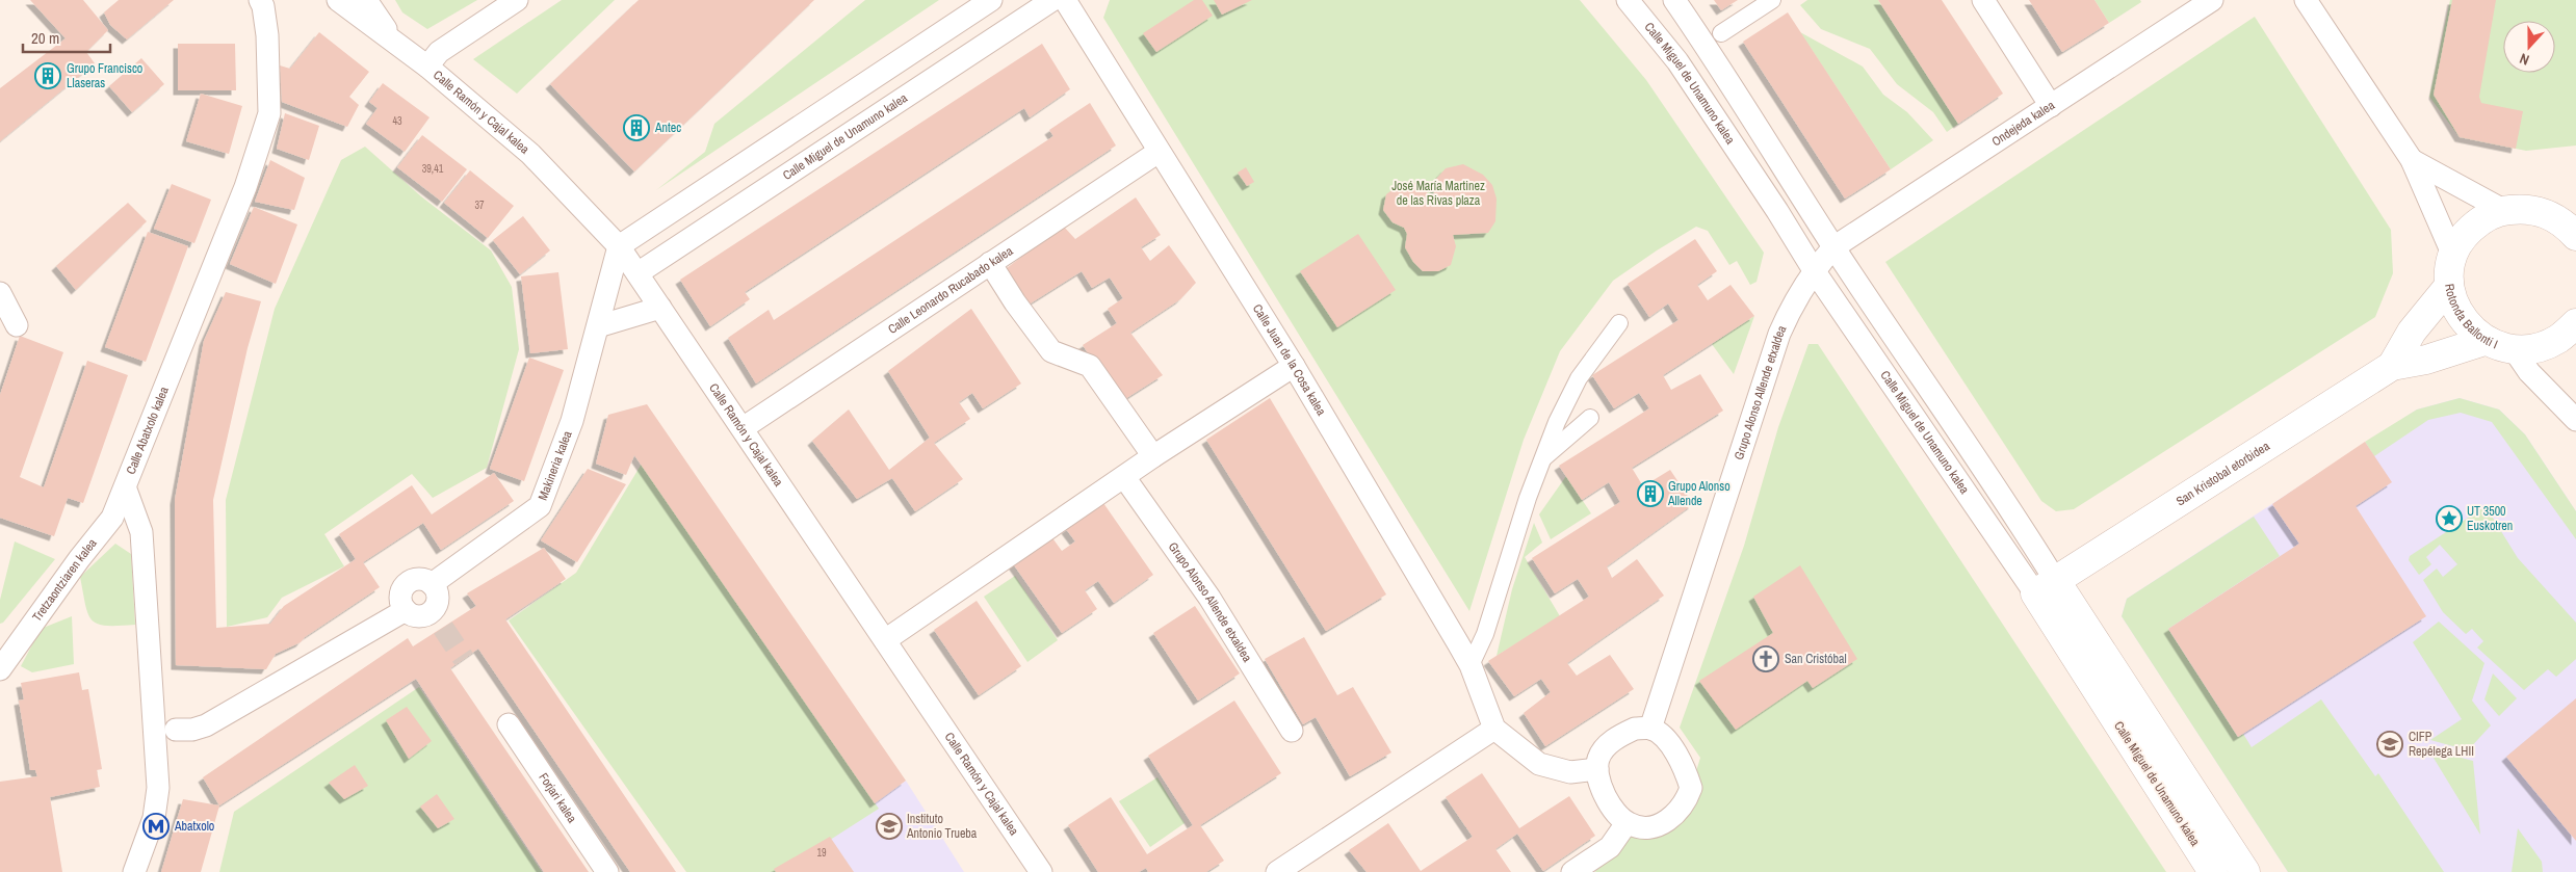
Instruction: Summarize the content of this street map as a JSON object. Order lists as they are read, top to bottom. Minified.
{"streets":{"street":["Calle Miguel de Unamuno kalea","Calle Ramón y Cajal kalea","Ondejeda kalea","Calle Leonardo Rucabado kalea","Rotonda Ballonti I","Calle Juan de la Cosa kalea","Grupo Alonso Allende etxaldea","Calle Abatxolo kalea","Makineria kalea","San Kristobal etorbidea","Tretzaontziaren kalea","Forjari kalea"]},"crossings":[["Calle Miguel de Unamuno kalea","Calle Ramón y Cajal kalea"],["Calle Miguel de Unamuno kalea","Ondejeda kalea"],["Calle Miguel de Unamuno kalea","Grupo Alonso Allende etxaldea"],["Calle Miguel de Unamuno kalea","San Kristobal etorbidea"],["Calle Ramón y Cajal kalea","Calle Leonardo Rucabado kalea"],["Calle Ramón y Cajal kalea","Makineria kalea"],["Ondejeda kalea","Grupo Alonso Allende etxaldea"],["Calle Leonardo Rucabado kalea","Calle Juan de la Cosa kalea"],["Rotonda Ballonti I","San Kristobal etorbidea"],["Calle Abatxolo kalea","Tretzaontziaren kalea"]],"parks":["José María Martinez de las Rivas plaza"],"places":{"building":["Grupo Francisco Llaseras","Antec","Grupo Alonso Allende"],"place":["UT 3500 Euskotren"],"church":["San Cristóbal"],"school or university":["CIFP Repélega LHII","Instituto Antonio Trueba"],"metro station":["Abatxolo"]},"house_numbers":["43","39,41","37","19"],"scale_bar":"20 m","north":"bottom"}
